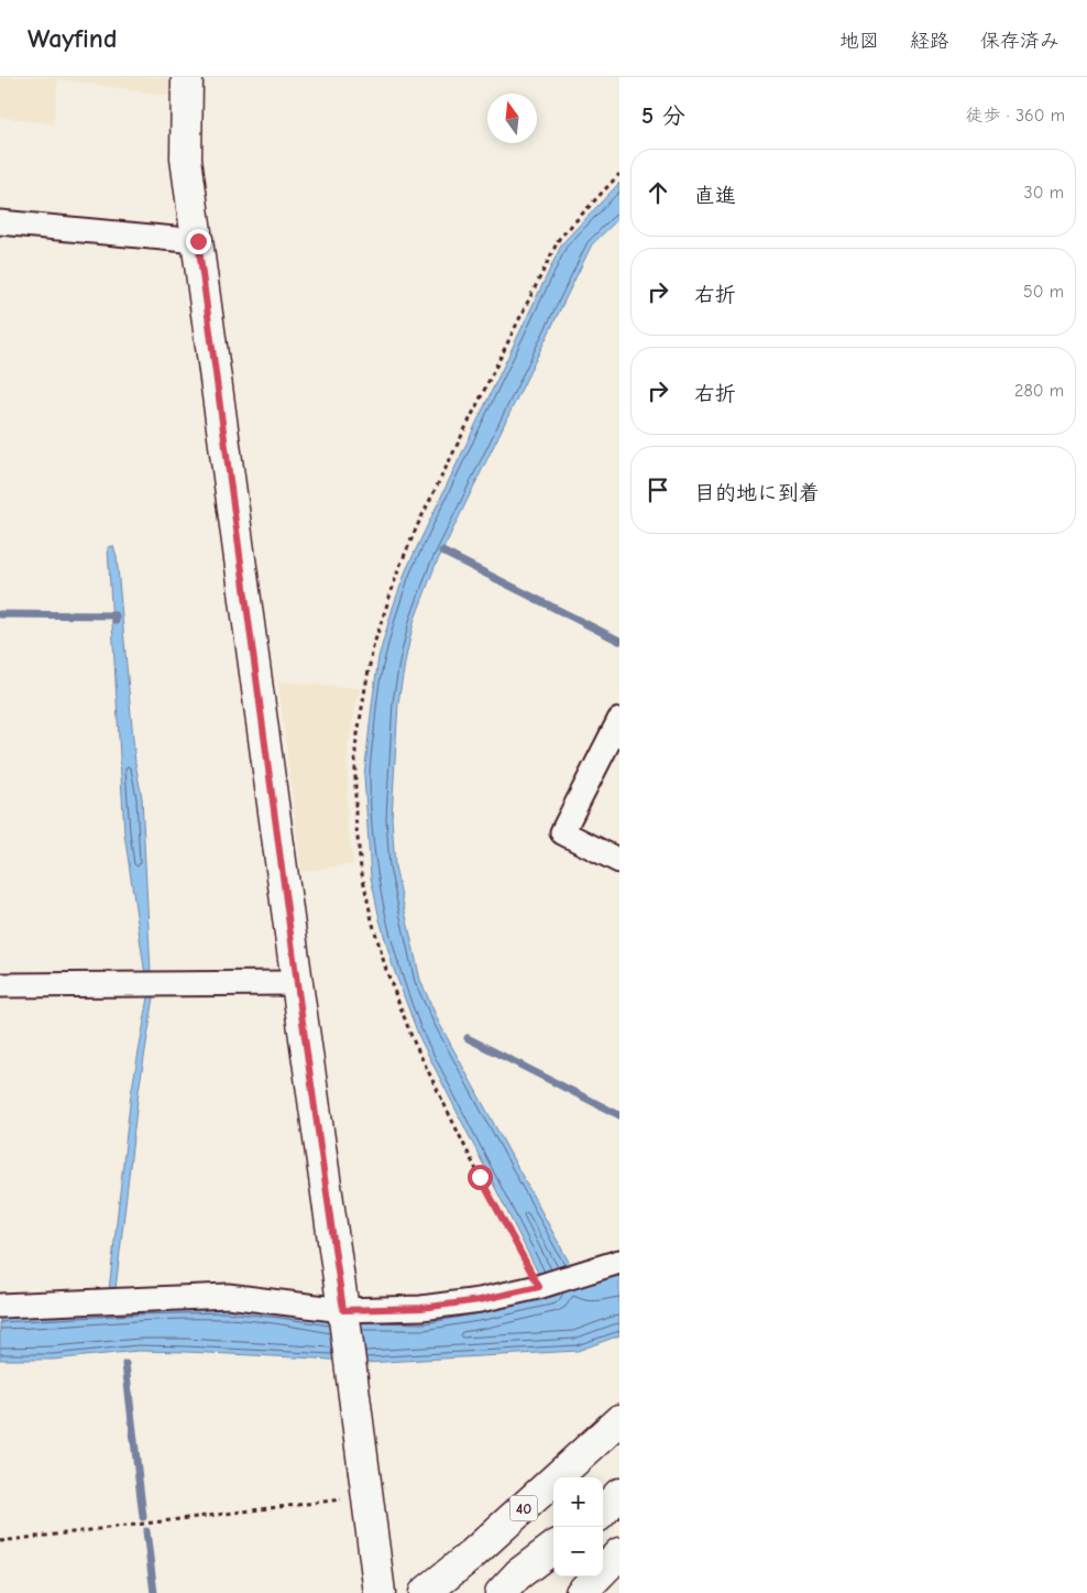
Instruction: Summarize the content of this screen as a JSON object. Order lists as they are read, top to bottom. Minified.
{"streets":{"main road":["40"]},"north":"top","page":{"header":"Wayfind","nav":["地図","経路","保存済み"],"heading":["5 分","徒歩 · 360 m"],"list":[["直進","30 m"],["右折","50 m"],["右折","280 m"],"目的地に到着"],"map_buttons":["+","−"]}}
